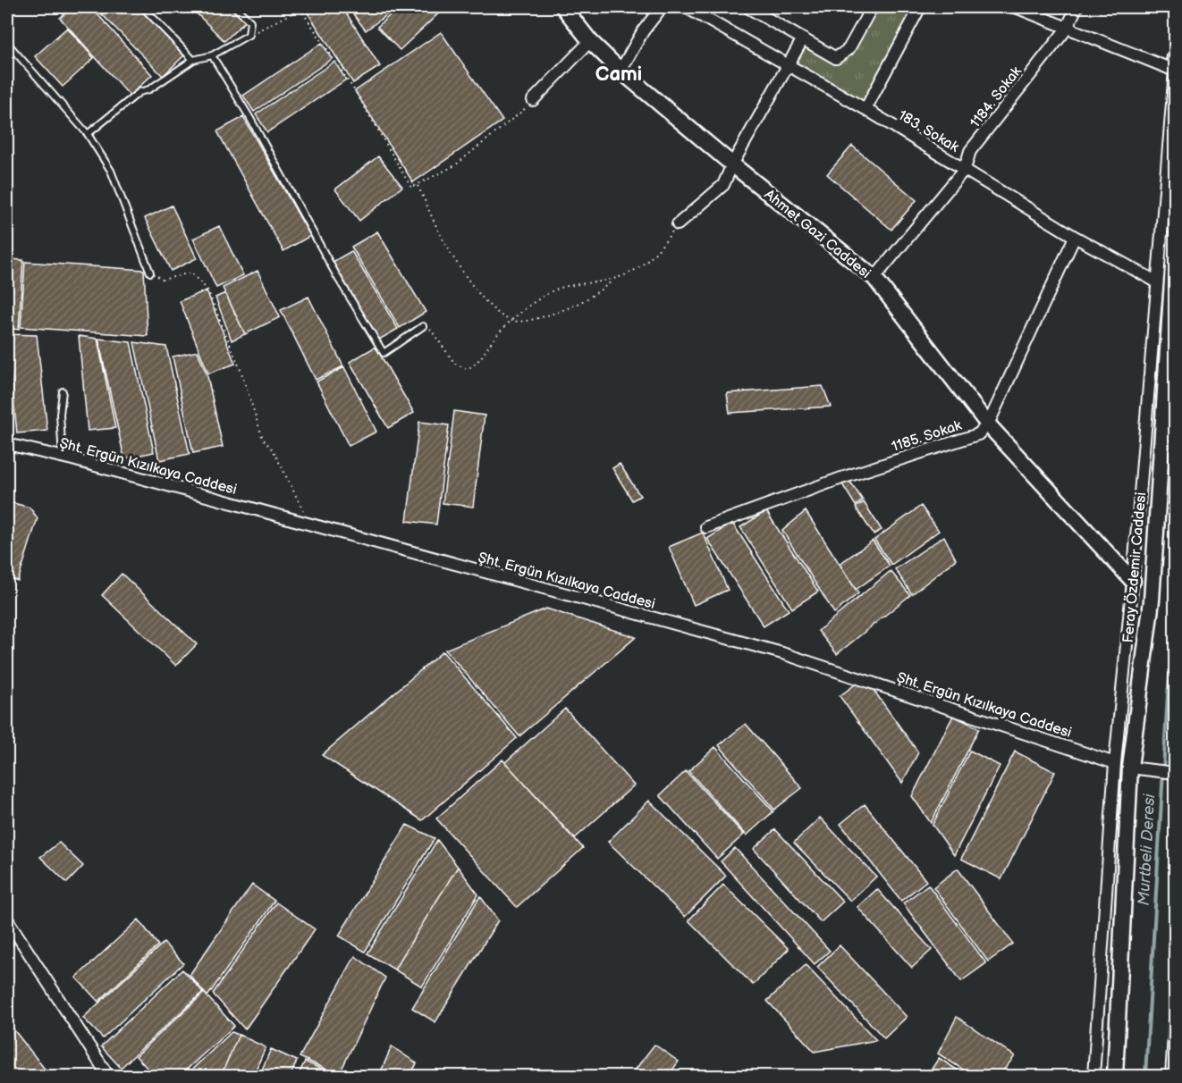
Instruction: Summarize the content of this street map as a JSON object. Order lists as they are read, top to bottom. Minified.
{"streets":{"street":["1184. Sokak","183. Sokak","Ahmet Gazi Caddesi","1185. Sokak","Şht. Ergün Kızılkaya Caddesi","Feray Özdemir Caddesi"]},"crossings":[["1184. Sokak","183. Sokak"],["1184. Sokak","Ahmet Gazi Caddesi"],["183. Sokak","Feray Özdemir Caddesi"],["Ahmet Gazi Caddesi","1185. Sokak"],["Ahmet Gazi Caddesi","Feray Özdemir Caddesi"],["Şht. Ergün Kızılkaya Caddesi","Feray Özdemir Caddesi"]],"districts":["Cami"],"water":["Murtbeli Deresi"]}
